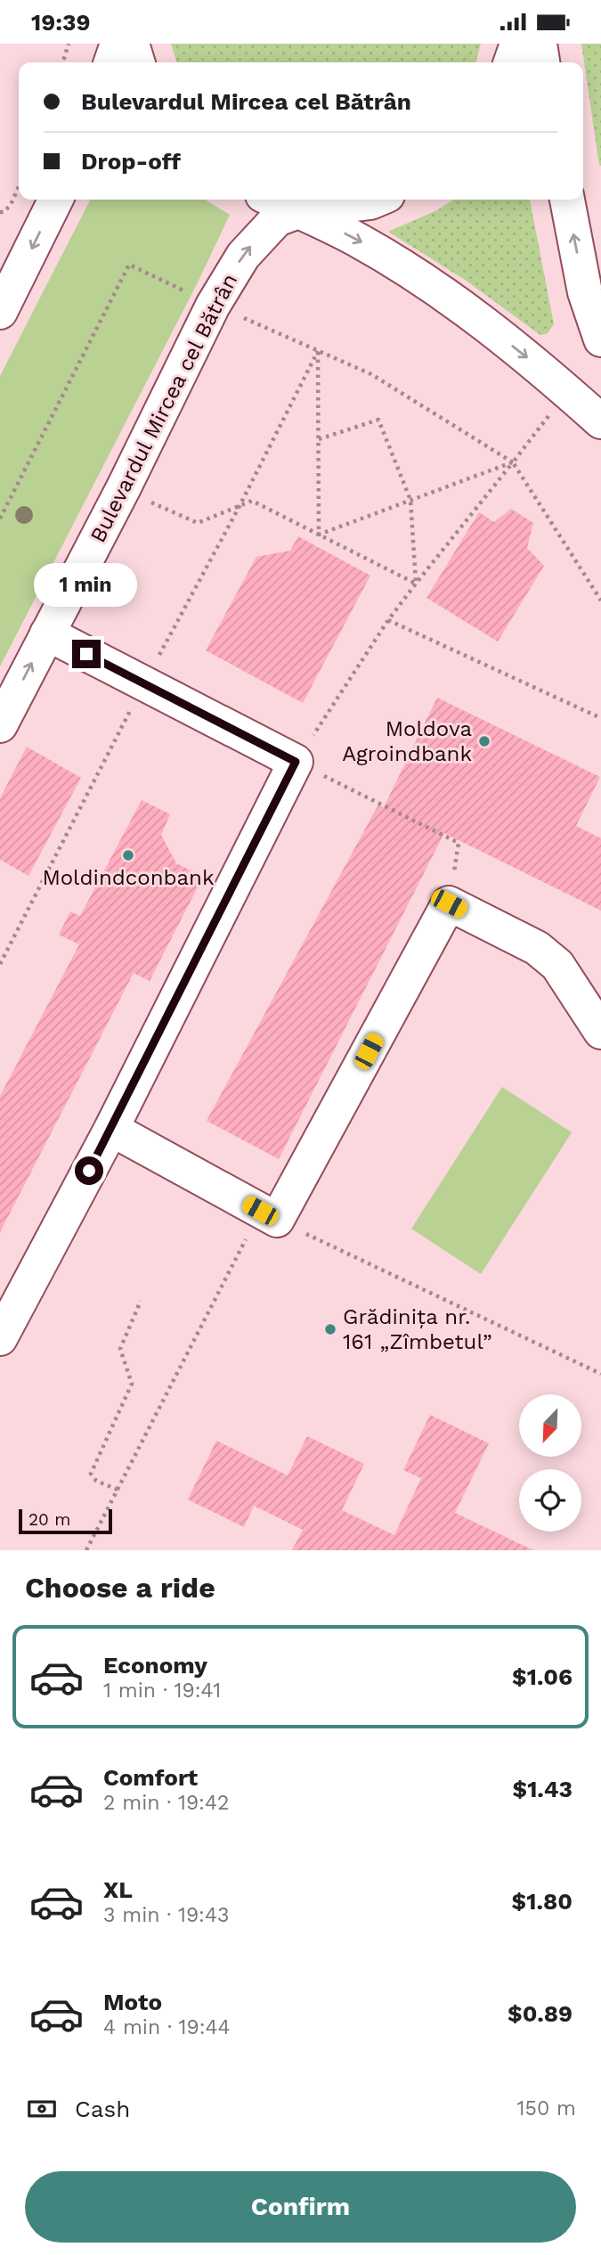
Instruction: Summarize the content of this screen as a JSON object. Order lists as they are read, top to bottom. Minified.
{"streets":{"main road":["Bulevardul Mircea cel Bătrân"]},"places":["Moldova Agroindbank","Moldindconbank","Grădinița nr. 161 „Zîmbetul”"],"scale_bar":"20 m","north":"bottom left","page":{"status":"19:39","banner":["Bulevardul Mircea cel Bătrân","Drop-off"],"bubble":"1 min","scale":"20 m","heading":"Choose a ride","list":[{"name":"Economy","note":"1 min · 19:41","value":"$1.06"},{"name":"Comfort","note":"2 min · 19:42","value":"$1.43"},{"name":"XL","note":"3 min · 19:43","value":"$1.80"},{"name":"Moto","note":"4 min · 19:44","value":"$0.89"}],"pay":["Cash","150 m"],"buttons":"Confirm"}}
